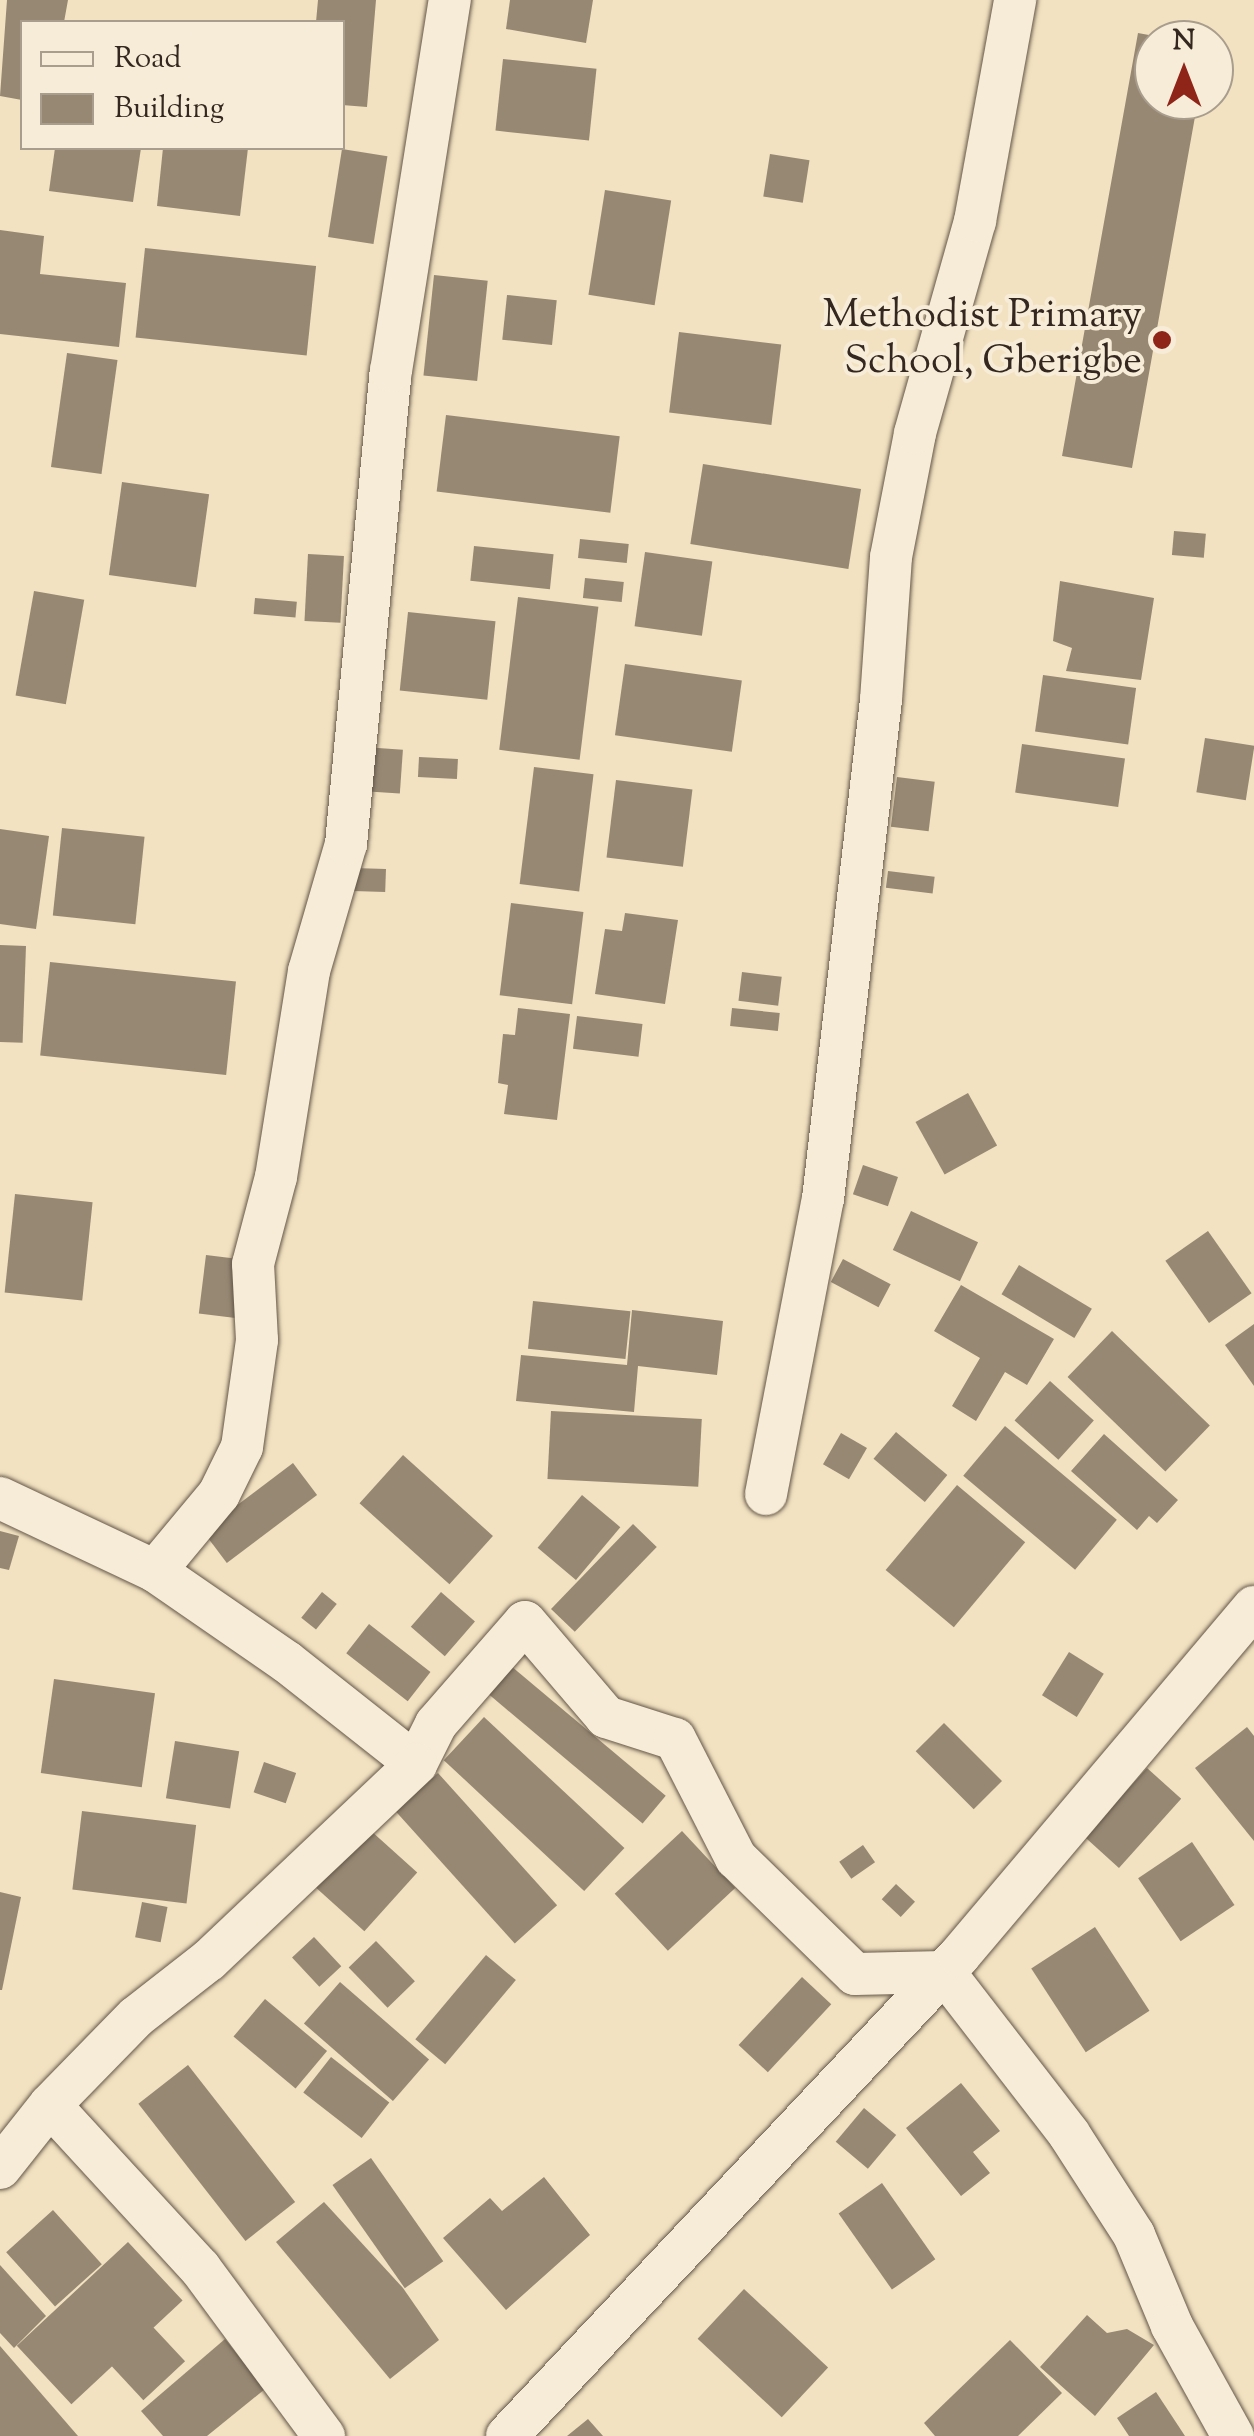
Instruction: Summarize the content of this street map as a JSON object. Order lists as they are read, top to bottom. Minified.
{"places":["Methodist Primary School, Gberigbe"],"legend":["Road","Building"],"north":"top"}
